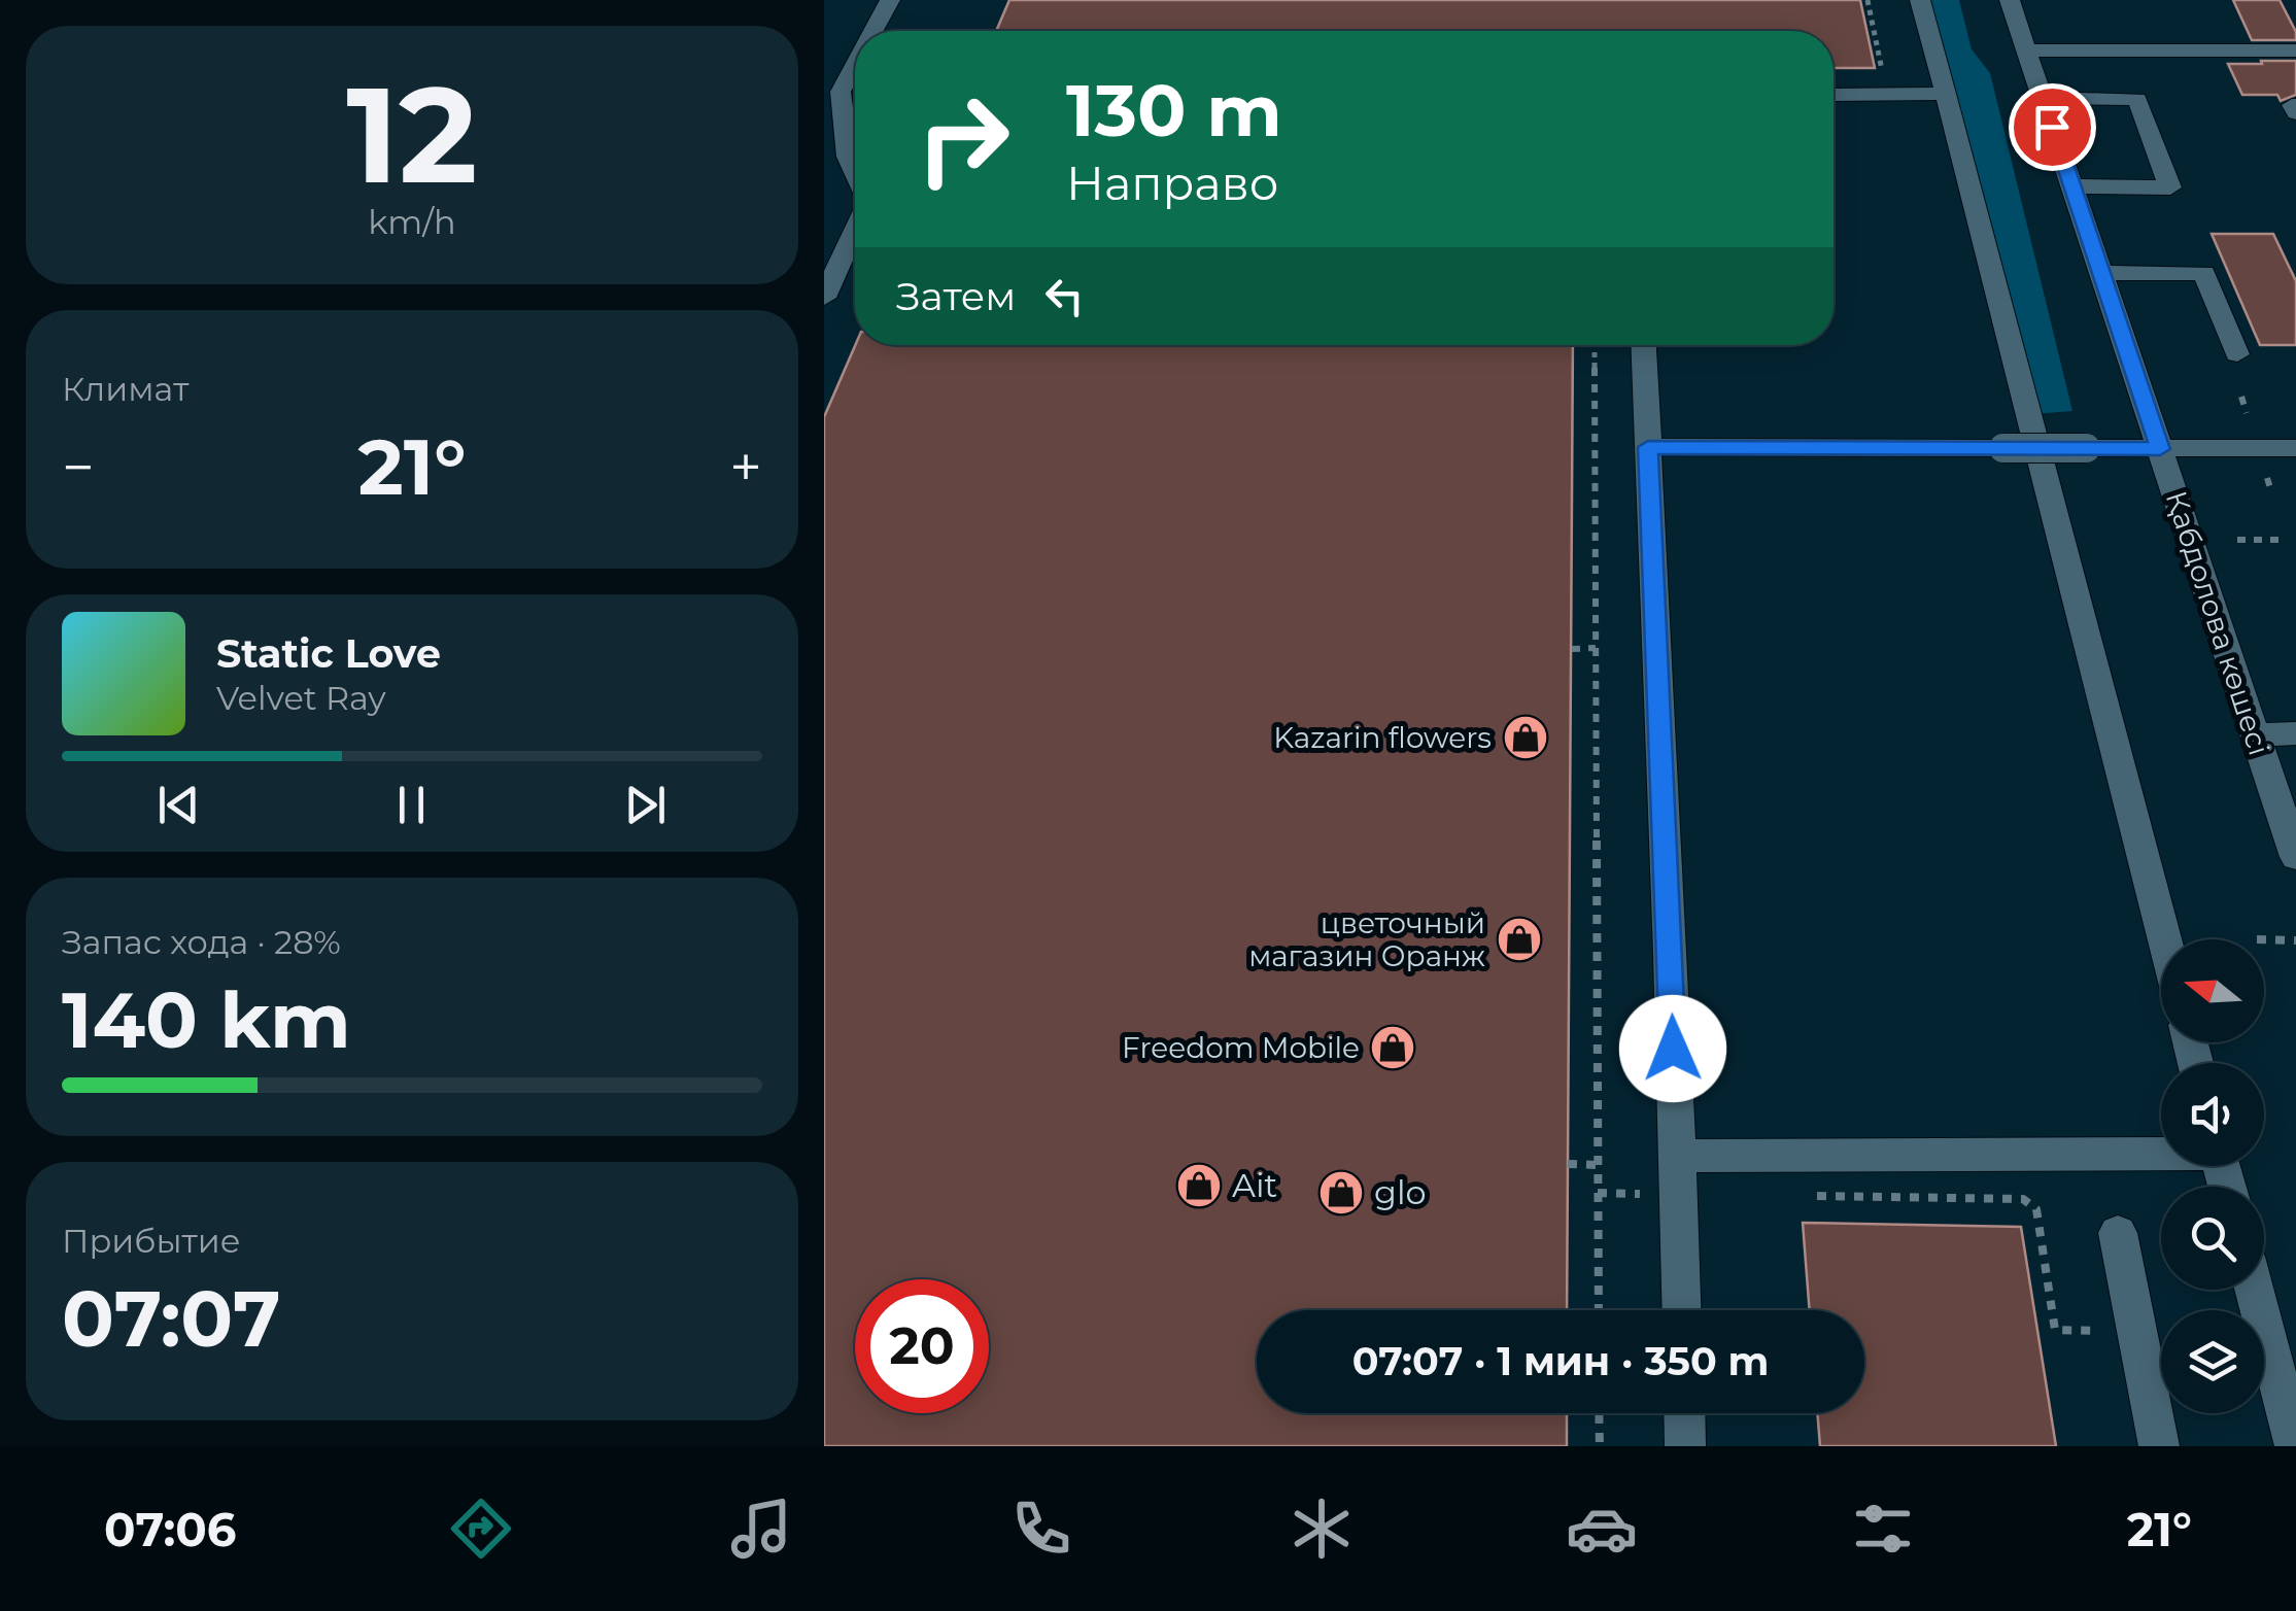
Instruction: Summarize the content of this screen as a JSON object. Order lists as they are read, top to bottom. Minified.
{"streets":{"street":["Қабдолова көшесі"]},"places":{"shop":["Kazarin flowers","цветочный магазин Оранж","Freedom Mobile","Ait","glo"]},"north":"left","page":{"tile":[["12","km/h"],"Климат",["Запас хода · 28%","140 km"],["Прибытие","07:07"]],"turn":["130 m","Направо"],"then":"Затем","heat":["−","21°","+"],"song":["Static Love","Velvet Ray"],"limit":"20","trip":"07:07 · 1 мин · 350 m","tabs":["07:06","21°"]}}
